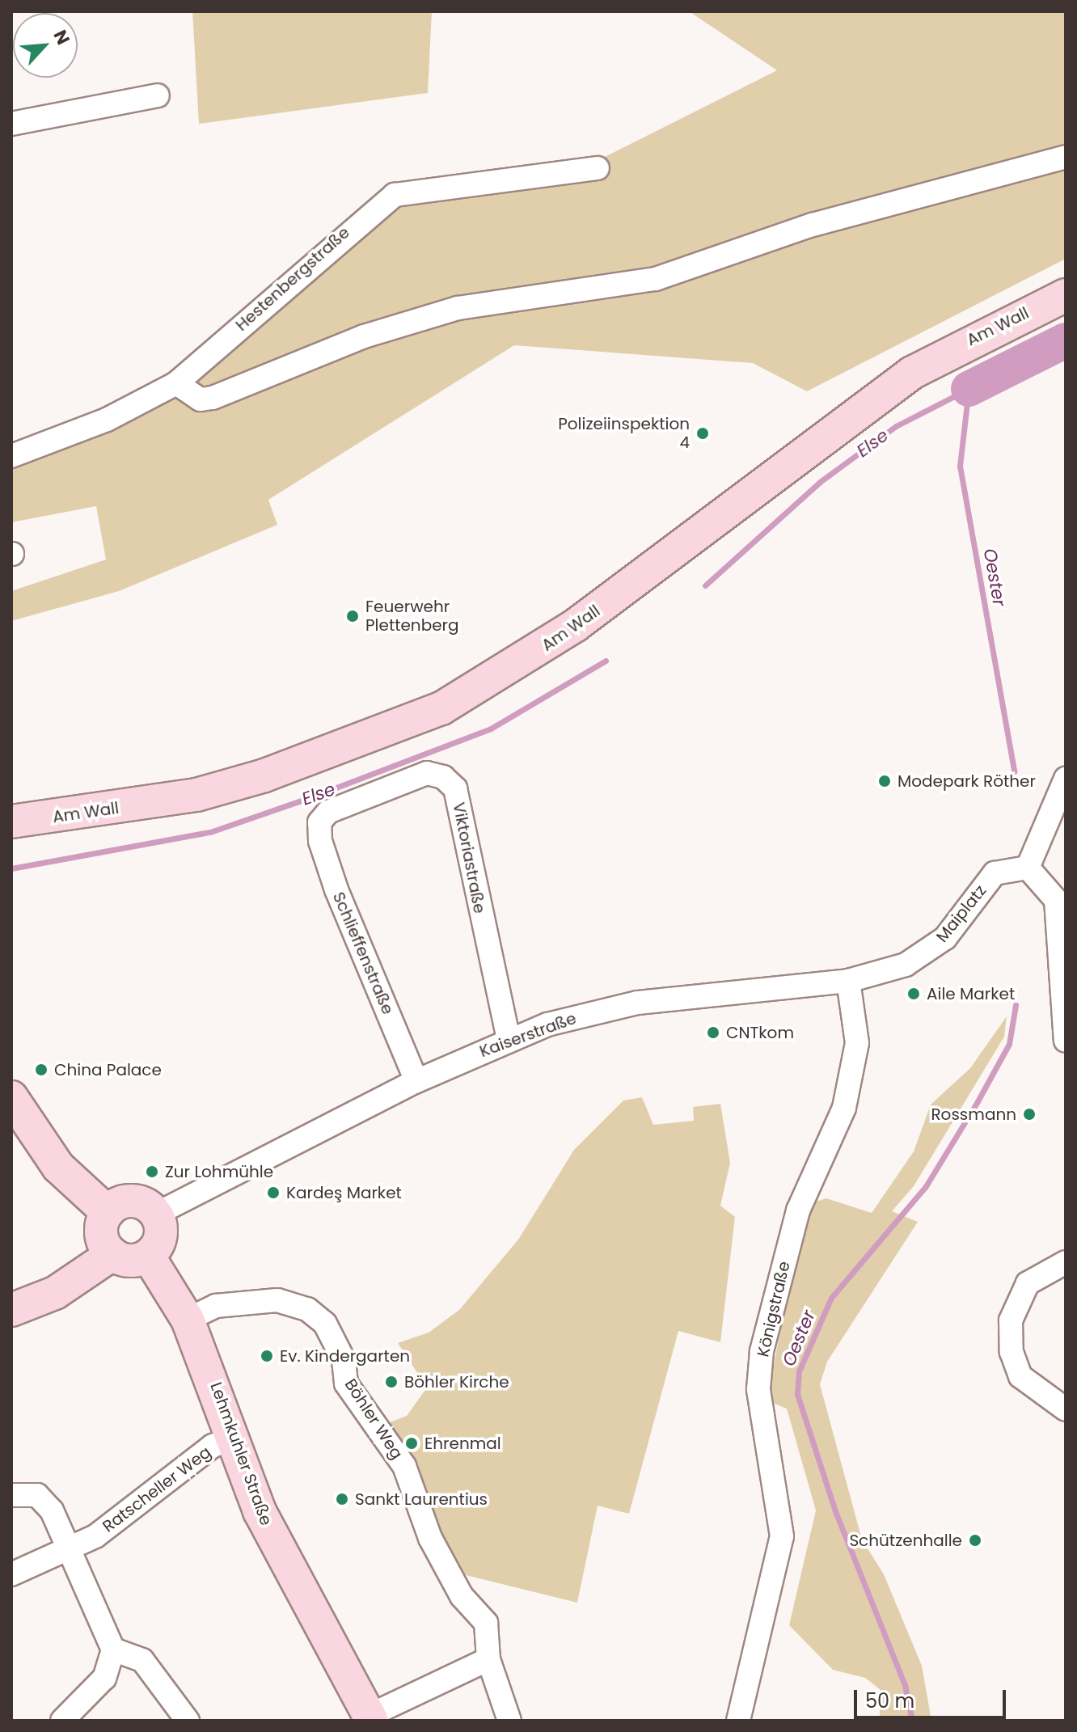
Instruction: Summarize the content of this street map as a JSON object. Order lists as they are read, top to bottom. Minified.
{"streets":{"main road":["Am Wall","Lehmkuhler Straße"],"street":["Hestenbergstraße","Viktoriastraße","Maiplatz","Schlieffenstraße","Kaiserstraße","Königstraße","Böhler Weg","Ratscheller Weg"]},"crossings":[["Viktoriastraße","Schlieffenstraße"],["Viktoriastraße","Kaiserstraße"],["Maiplatz","Kaiserstraße"],["Schlieffenstraße","Kaiserstraße"],["Kaiserstraße","Königstraße"],["Kaiserstraße","Lehmkuhler Straße"],["Böhler Weg","Lehmkuhler Straße"],["Lehmkuhler Straße","Ratscheller Weg"]],"water":["Else","Oester"],"places":["Polizeiinspektion 4","Feuerwehr Plettenberg","Modepark Röther","Aile Market","CNTkom","China Palace","Rossmann","Zur Lohmühle","Kardeş Market","Ev. Kindergarten","Böhler Kirche","Ehrenmal","Sankt Laurentius","Schützenhalle"],"scale_bar":"50 m","north":"top right"}
